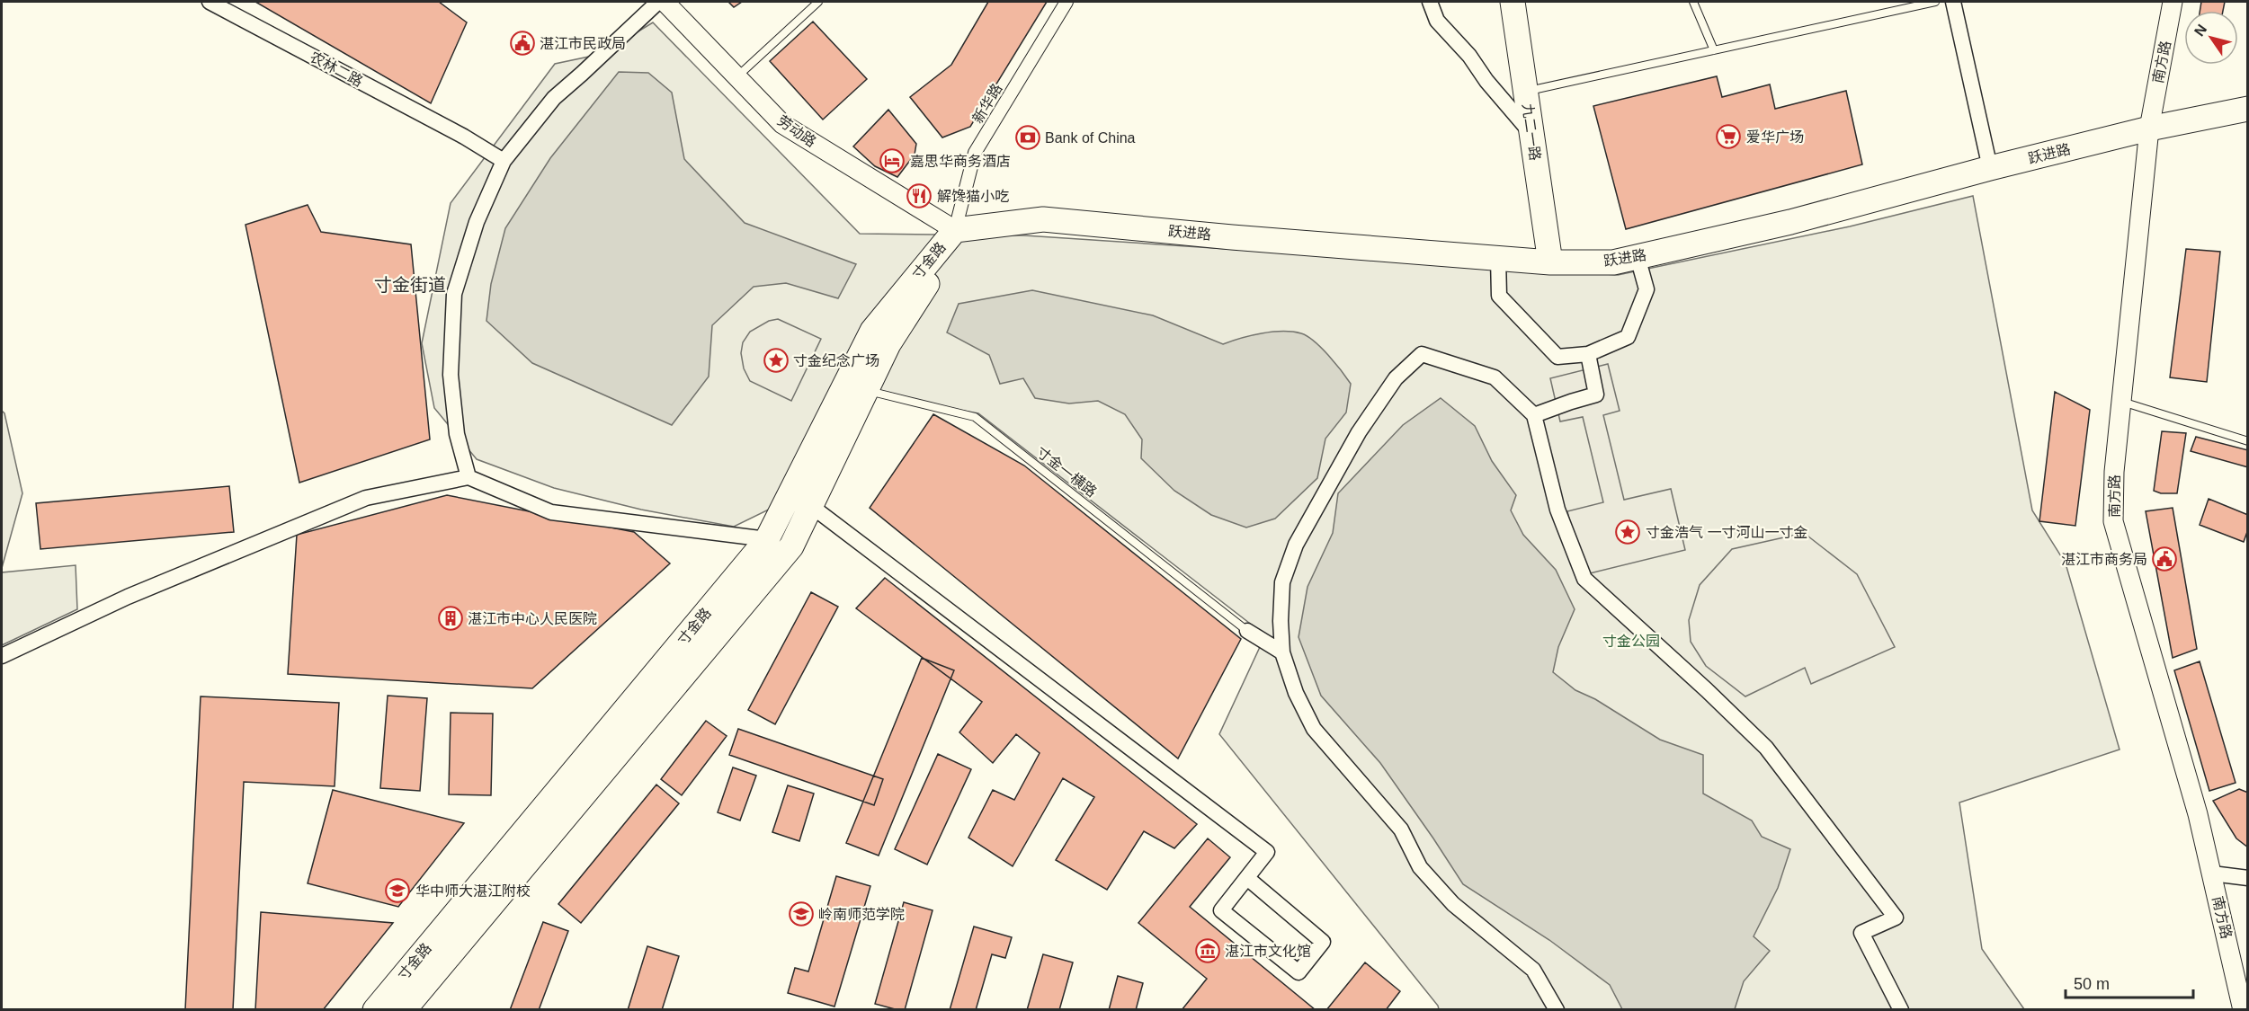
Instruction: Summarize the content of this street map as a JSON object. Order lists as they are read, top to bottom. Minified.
{"streets":{"main road":["九二一路","跃进路","寸金路"],"street":["南方路","农林二路","新华路","劳动路"],"lane":["寸金一横路"]},"crossings":[["南方路","跃进路"],["新华路","劳动路"],["新华路","跃进路"],["新华路","寸金路"],["劳动路","跃进路"],["劳动路","寸金路"],["九二一路","跃进路"],["跃进路","寸金路"],["寸金路","寸金一横路"]],"districts":["寸金街道"],"parks":["寸金公园"],"places":{"public building":["湛江市民政局","湛江市商务局"],"supermarket":["爱华广场"],"bank":["Bank of China"],"hotel":["嘉思华商务酒店"],"restaurant":["解馋猫小吃"],"place":["寸金纪念广场","寸金浩气 一寸河山一寸金"],"building":["湛江市中心人民医院"],"school or university":["华中师大湛江附校","岭南师范学院"],"museum":["湛江市文化馆"]},"scale_bar":"50 m","north":"top left"}
